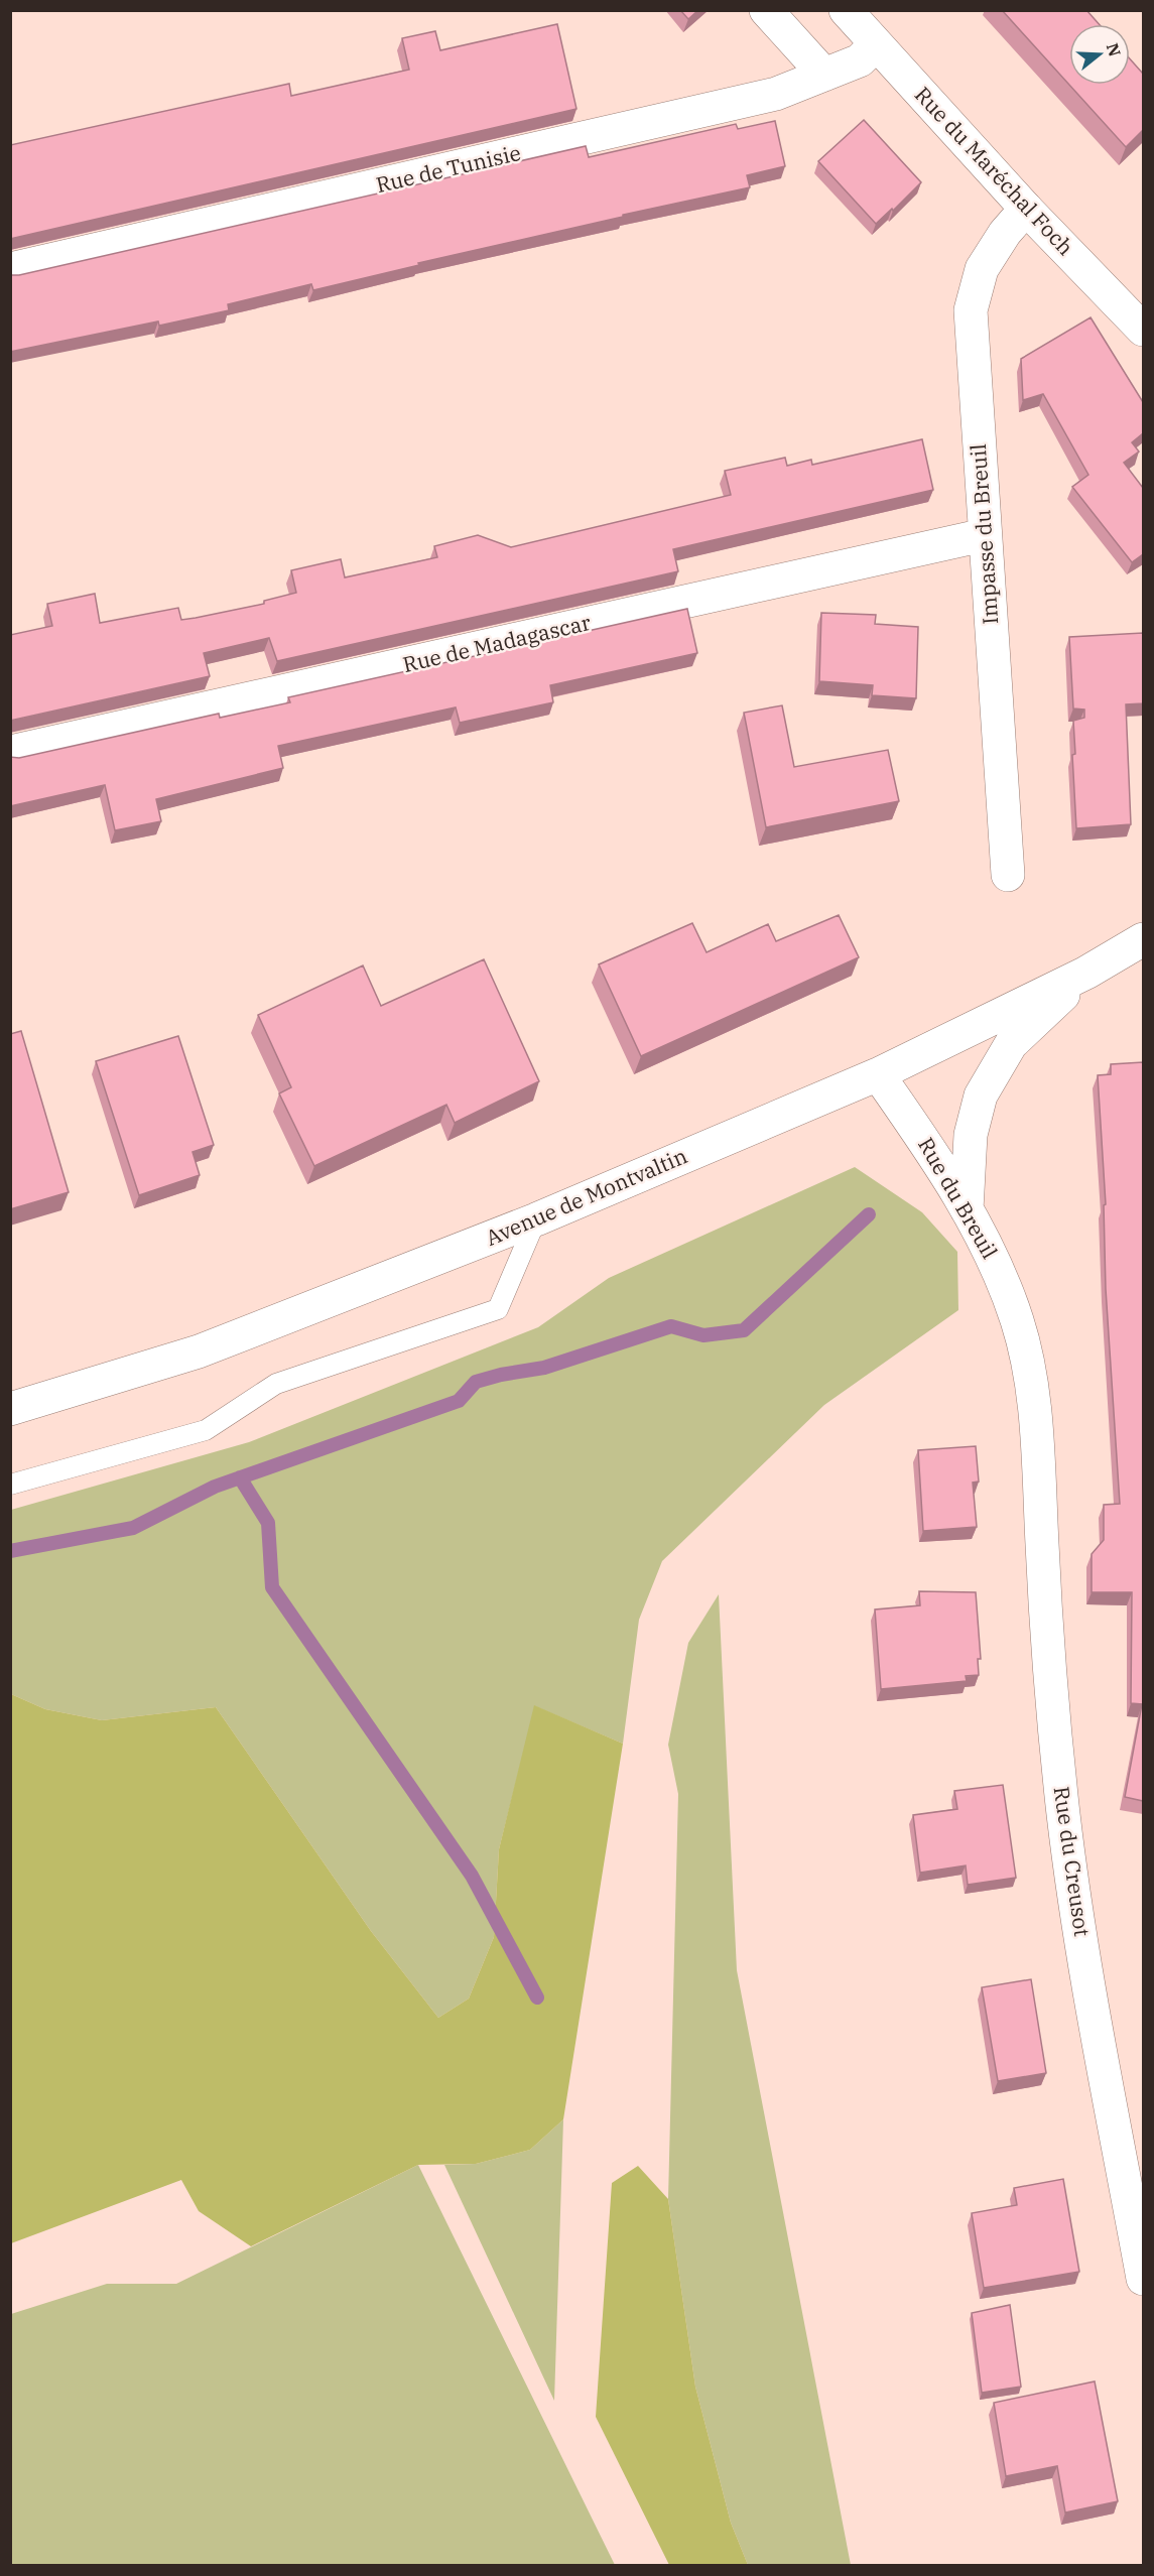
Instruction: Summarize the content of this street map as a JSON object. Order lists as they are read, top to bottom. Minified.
{"streets":{"street":["Rue de Tunisie","Rue du Maréchal Foch","Impasse du Breuil","Rue de Madagascar","Avenue de Montvaltin","Rue du Breuil","Rue du Creusot"]},"crossings":[["Rue de Tunisie","Rue du Maréchal Foch"],["Rue du Maréchal Foch","Impasse du Breuil"],["Impasse du Breuil","Rue de Madagascar"],["Avenue de Montvaltin","Rue du Breuil"],["Rue du Breuil","Rue du Creusot"]],"north":"right"}
